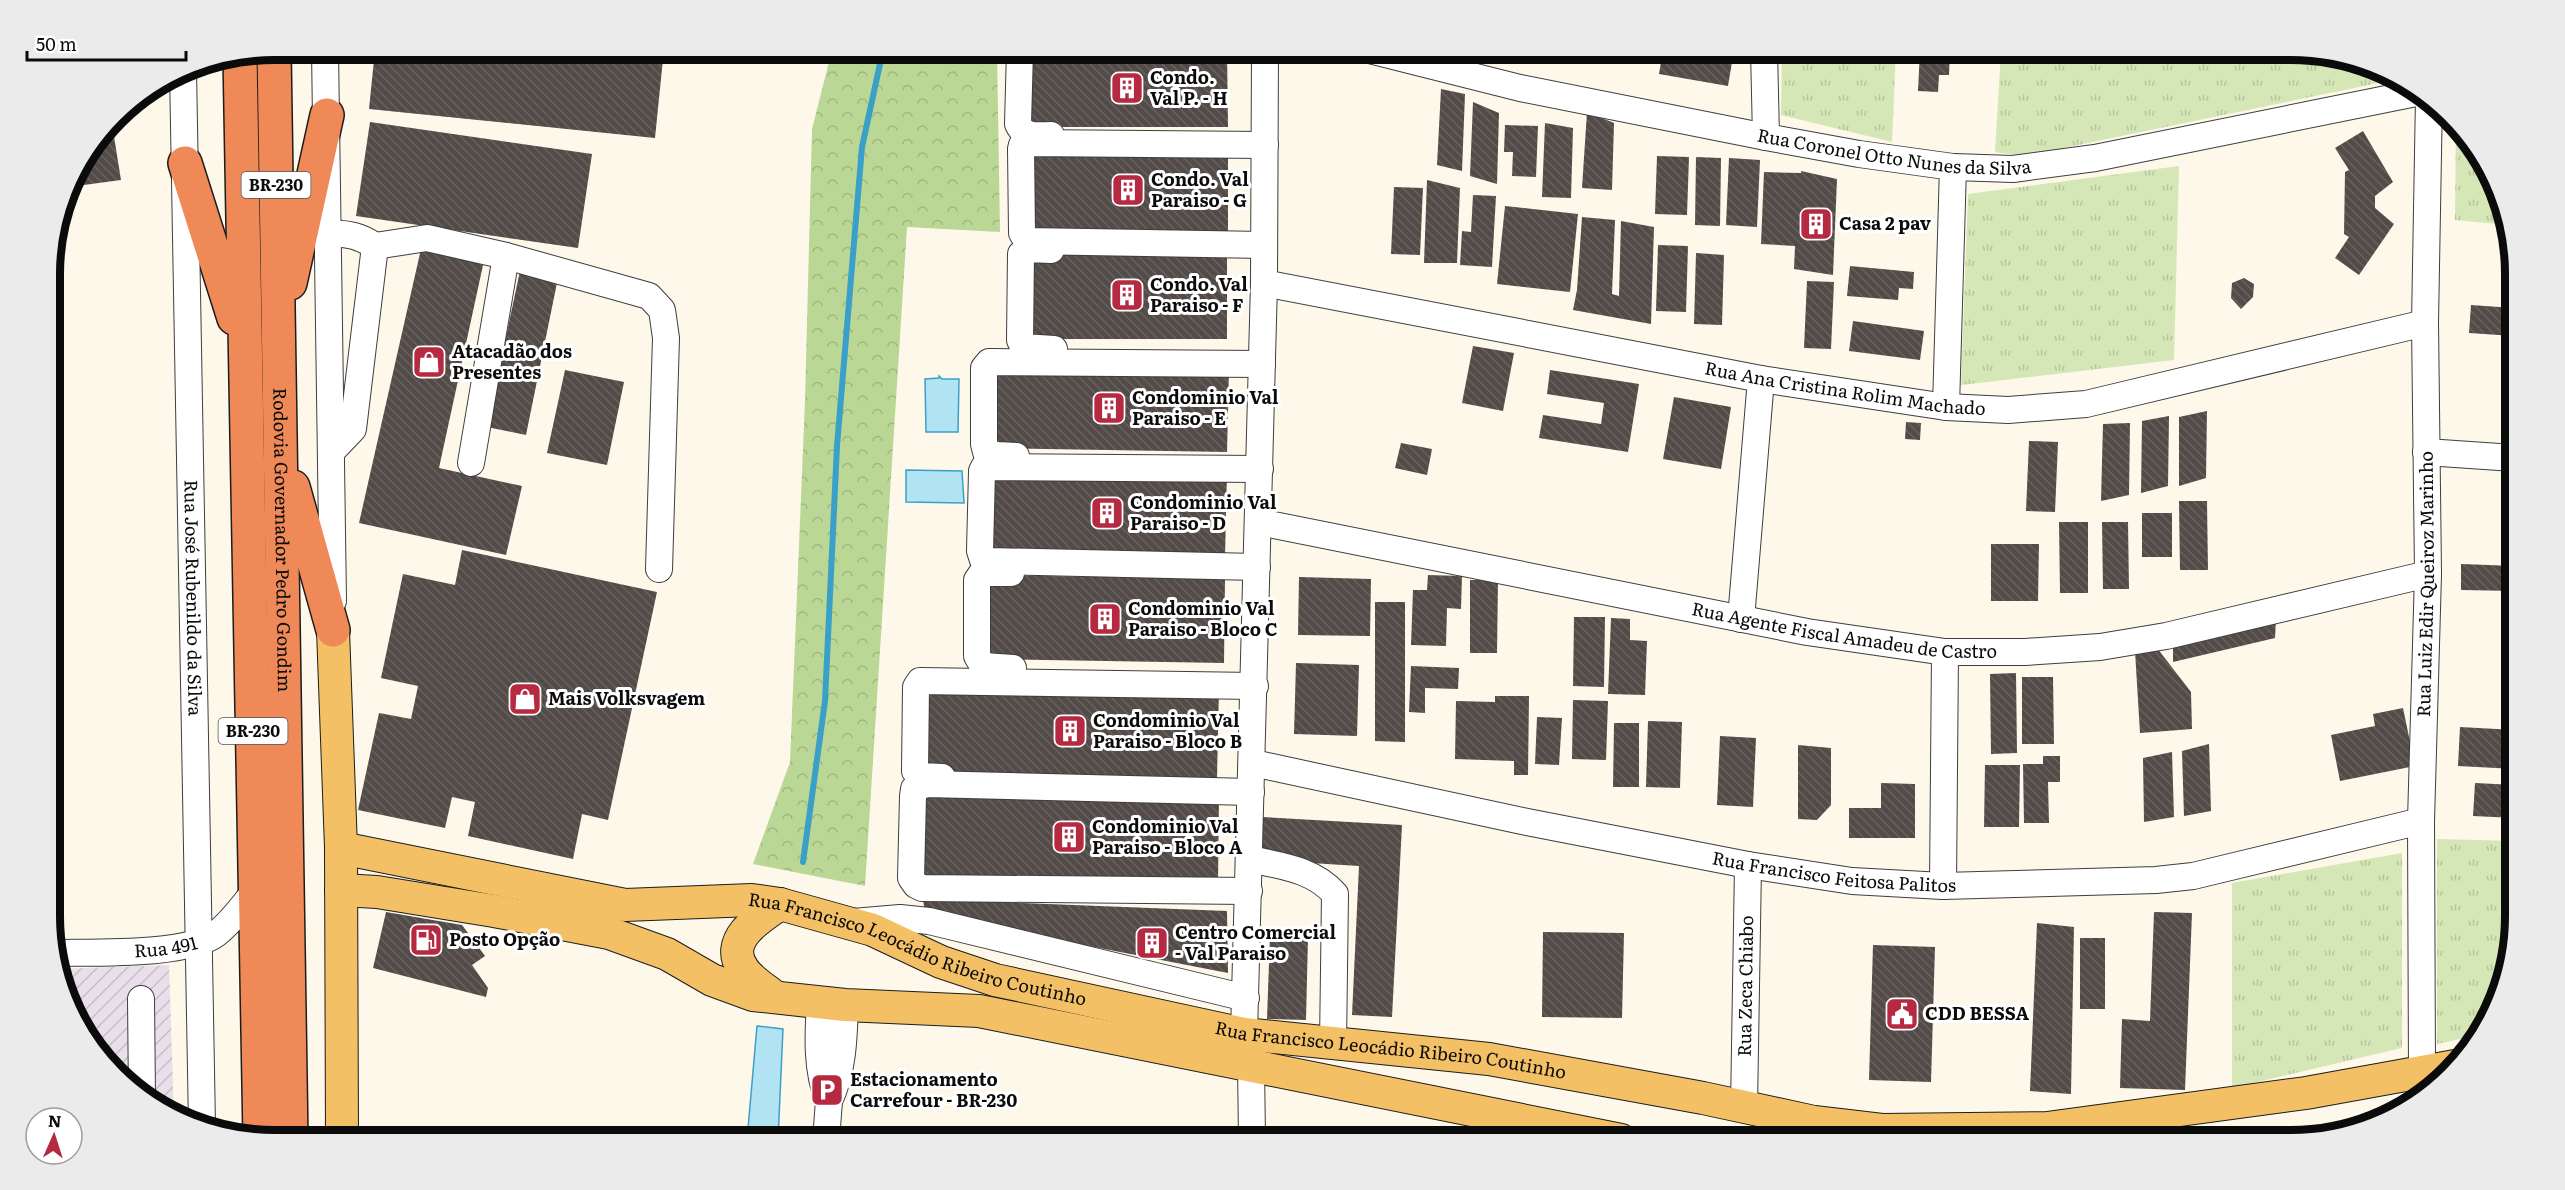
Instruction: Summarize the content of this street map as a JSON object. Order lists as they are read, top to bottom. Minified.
{"streets":{"highway":["BR-230","Rodovia Governador Pedro Gondim"],"main road":["Rua Francisco Leocádio Ribeiro Coutinho"],"street":["Rua Coronel Otto Nunes da Silva","Rua Ana Cristina Rolim Machado","Rua Luiz Edir Queiroz Marinho","Rua José Rubenildo da Silva","Rua Agente Fiscal Amadeu de Castro","Rua Francisco Feitosa Palitos","Rua 491","Rua Zeca Chiabo"]},"crossings":[["Rua Ana Cristina Rolim Machado","Rua Luiz Edir Queiroz Marinho"],["Rodovia Governador Pedro Gondim","Rua 491"],["Rua Luiz Edir Queiroz Marinho","Rua Agente Fiscal Amadeu de Castro"],["Rua Luiz Edir Queiroz Marinho","Rua Francisco Feitosa Palitos"],["Rua Luiz Edir Queiroz Marinho","Rua Francisco Leocádio Ribeiro Coutinho"],["Rua José Rubenildo da Silva","Rua 491"],["Rua Francisco Feitosa Palitos","Rua Zeca Chiabo"],["Rua Francisco Leocádio Ribeiro Coutinho","Rua Zeca Chiabo"]],"places":{"building":["Condo. Val P. - H","Condo. Val Paraiso - G","Casa 2 pav","Condo. Val Paraiso - F","Condominio Val Paraiso - E","Condominio Val Paraiso - D","Condominio Val Paraiso - Bloco C","Condominio Val Paraiso - Bloco B","Condominio Val Paraiso - Bloco A","Centro Comercial - Val Paraiso"],"shop":["Atacadão dos Presentes","Mais Volksvagem"],"fuel station":["Posto Opção"],"public building":["CDD BESSA"],"parking":["Estacionamento Carrefour - BR-230"]},"scale_bar":"50 m","north":"top"}
